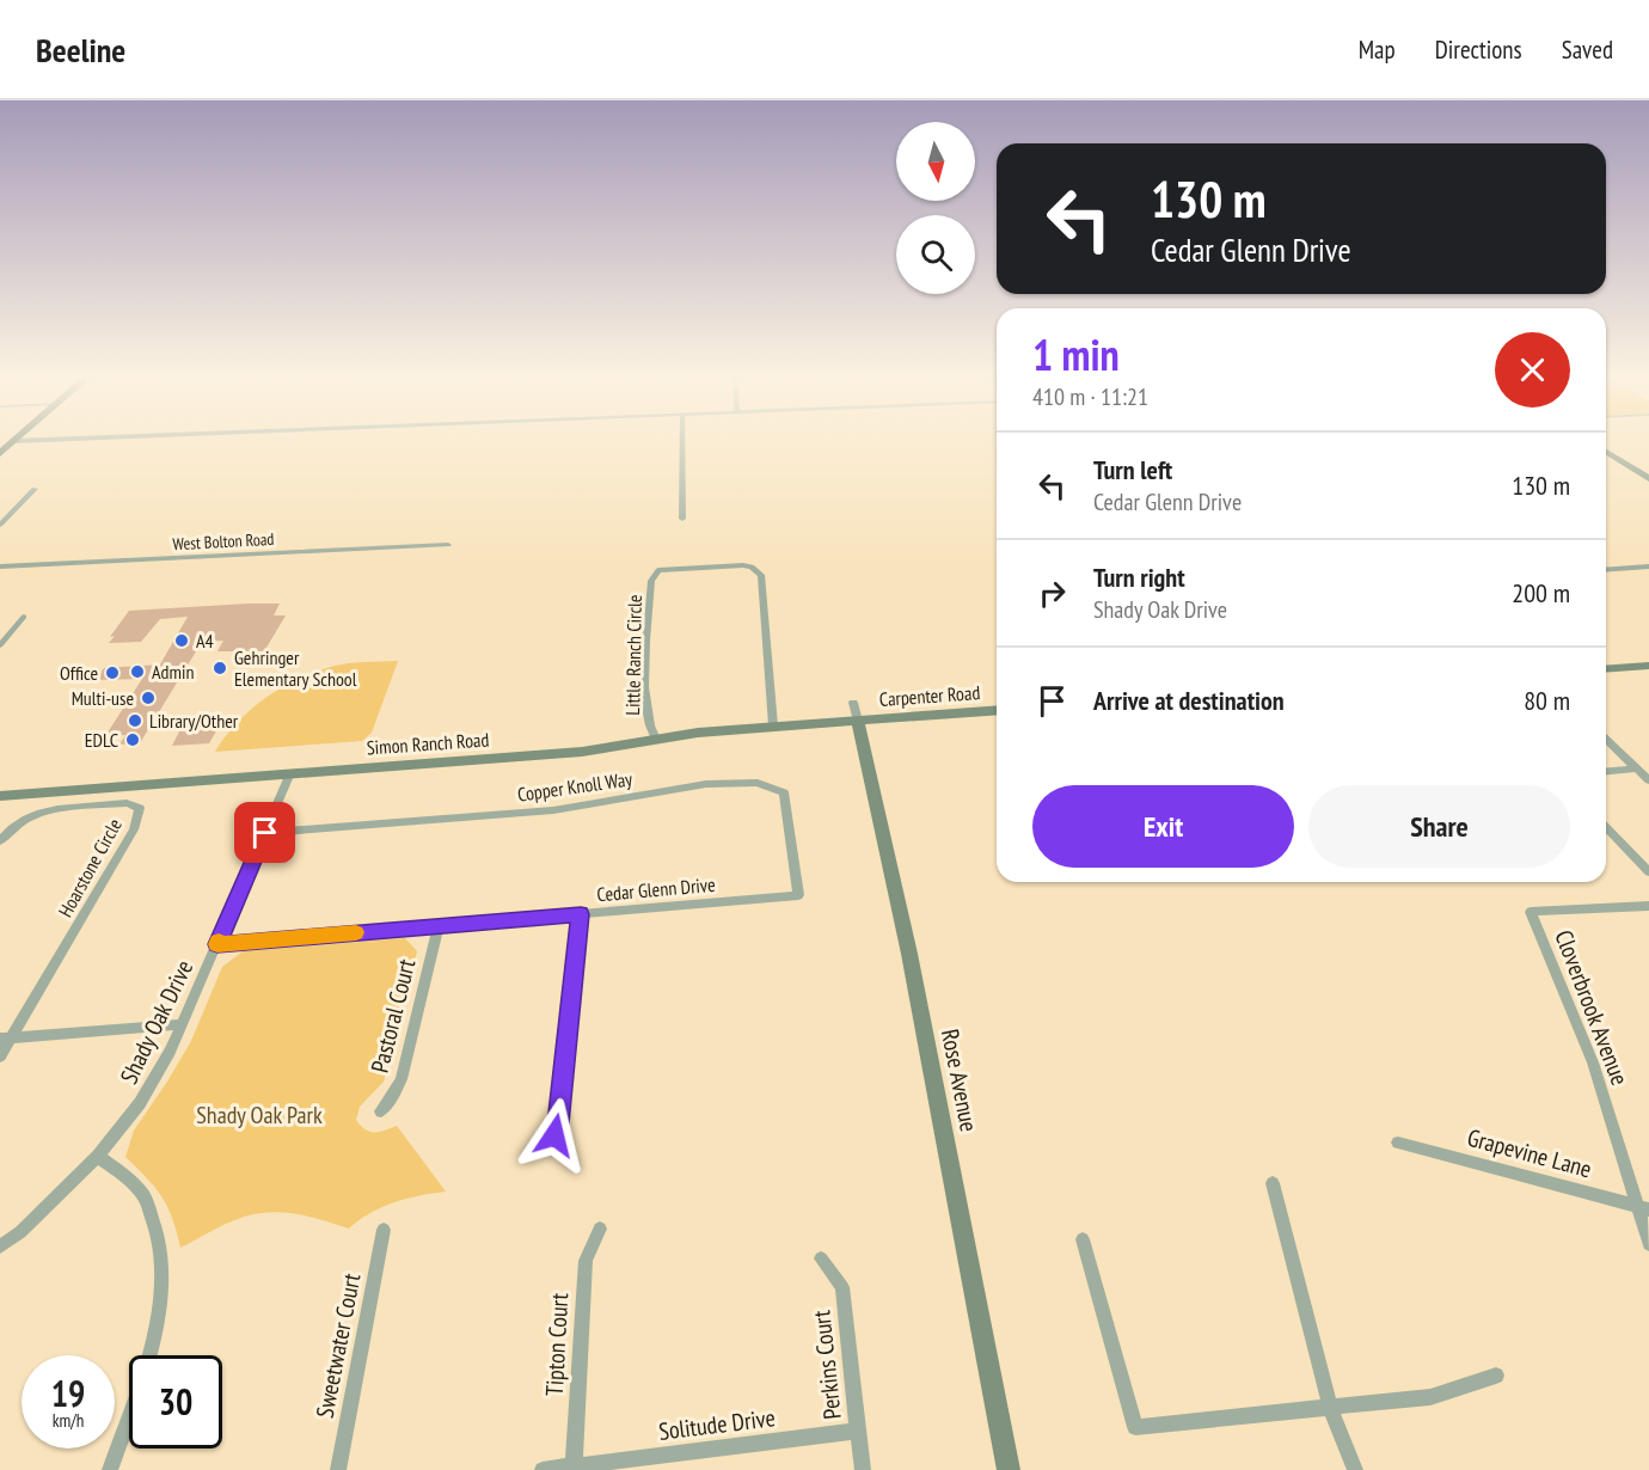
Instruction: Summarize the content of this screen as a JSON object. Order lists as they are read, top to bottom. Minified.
{"streets":{"street":["West Bolton Road","Little Ranch Circle","Carpenter Road","Simon Ranch Road","Copper Knoll Way","Hoarstone Circle","Cedar Glenn Drive","Cloverbrook Avenue","Pastoral Court","Shady Oak Drive","Rose Avenue","Grapevine Lane","Tipton Court","Sweetwater Court","Perkins Court","Solitude Drive"]},"crossings":[["Little Ranch Circle","Simon Ranch Road"],["Carpenter Road","Simon Ranch Road"],["Carpenter Road","Rose Avenue"],["Simon Ranch Road","Shady Oak Drive"],["Simon Ranch Road","Rose Avenue"],["Copper Knoll Way","Cedar Glenn Drive"],["Copper Knoll Way","Shady Oak Drive"],["Cedar Glenn Drive","Pastoral Court"],["Cedar Glenn Drive","Shady Oak Drive"],["Cloverbrook Avenue","Grapevine Lane"],["Tipton Court","Solitude Drive"],["Perkins Court","Solitude Drive"]],"parks":["Shady Oak Park"],"places":["A4","Gehringer Elementary School","Admin","Office","Multi-use","Library/Other","EDLC"],"north":"bottom","page":{"header":"Beeline","nav":["Map","Directions","Saved"],"turn":["130 m","Cedar Glenn Drive"],"heading":["1 min","410 m · 11:21"],"list":[{"name":"Turn left","note":"Cedar Glenn Drive","value":"130 m"},{"name":"Turn right","note":"Shady Oak Drive","value":"200 m"},{"name":"Arrive at destination","value":"80 m"}],"buttons":["Exit","Share"],"speed":"19 km/h","limit":"30"}}
